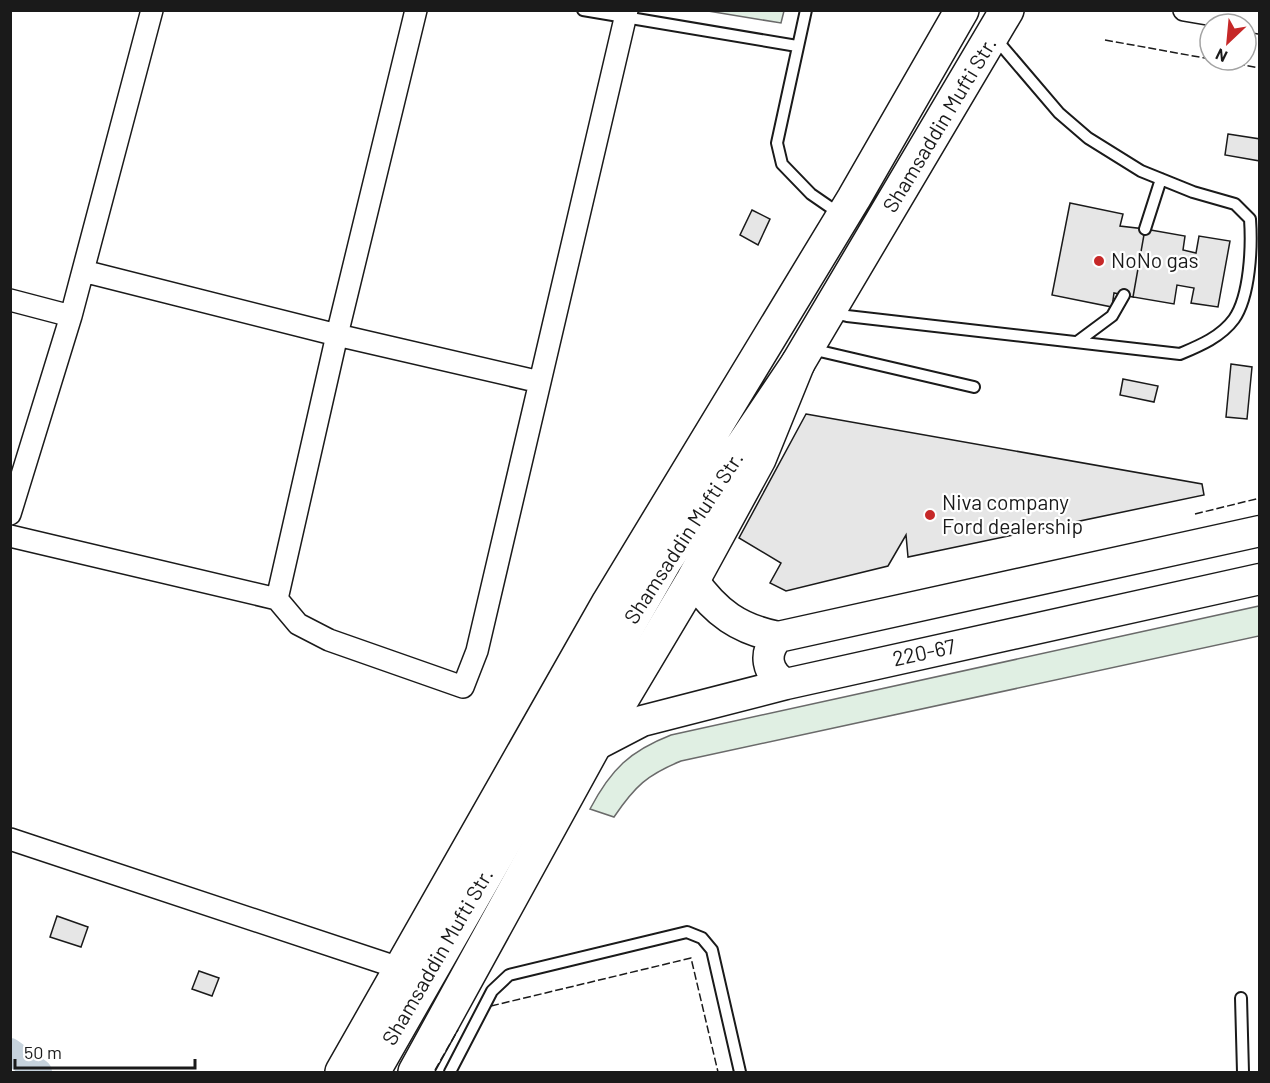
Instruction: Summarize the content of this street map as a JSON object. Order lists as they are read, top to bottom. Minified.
{"streets":{"main road":["Shamsaddin Mufti Str."],"street":["220-67"]},"places":["NoNo gas","Niva company Ford dealership"],"scale_bar":"50 m","north":"bottom left"}
